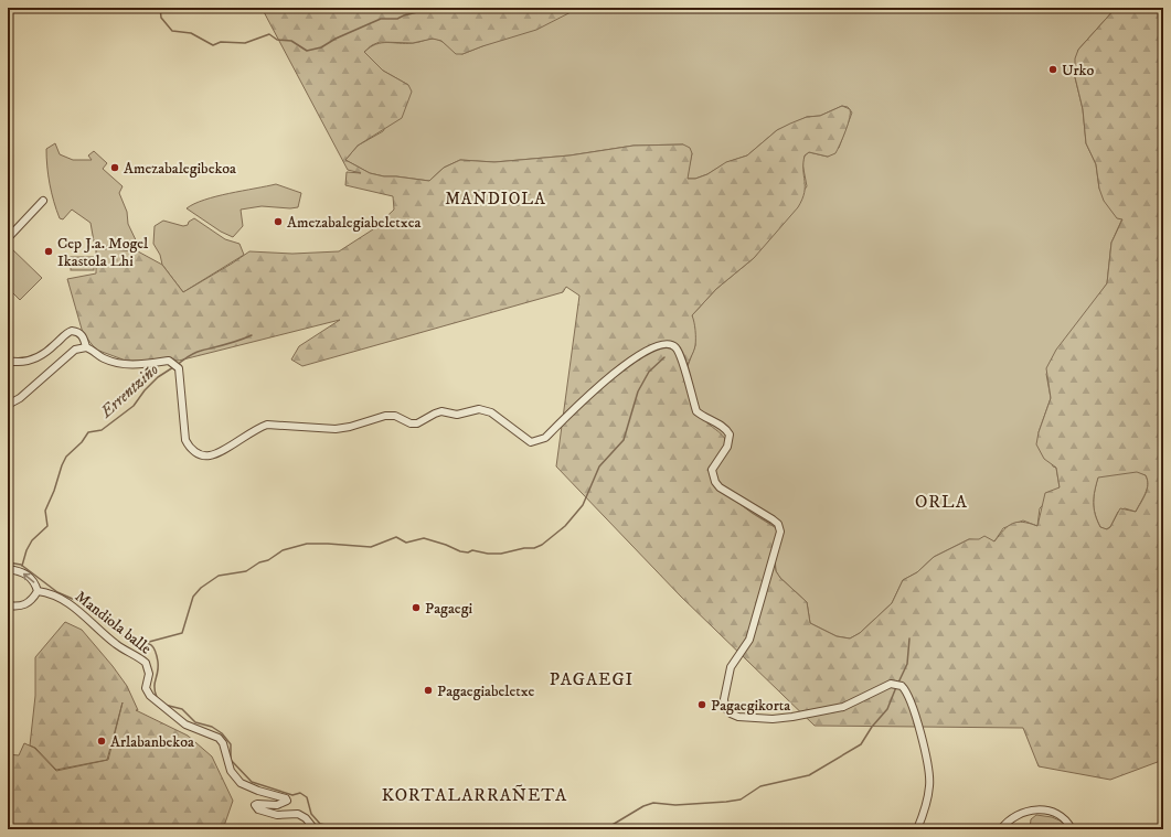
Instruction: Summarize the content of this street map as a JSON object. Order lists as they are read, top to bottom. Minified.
{"streets":{"street":["Mandiola balle"]},"districts":["MANDIOLA","ORLA","PAGAEGI","KORTALARRAÑETA"],"water":["Errentziño"],"places":["Urko","Amezabalegibekoa","Amezabalegiabeletxea","Cep J.a. Mogel Ikastola Lhi","Pagaegi","Pagaegiabeletxe","Pagaegikorta","Arlabanbekoa"]}
